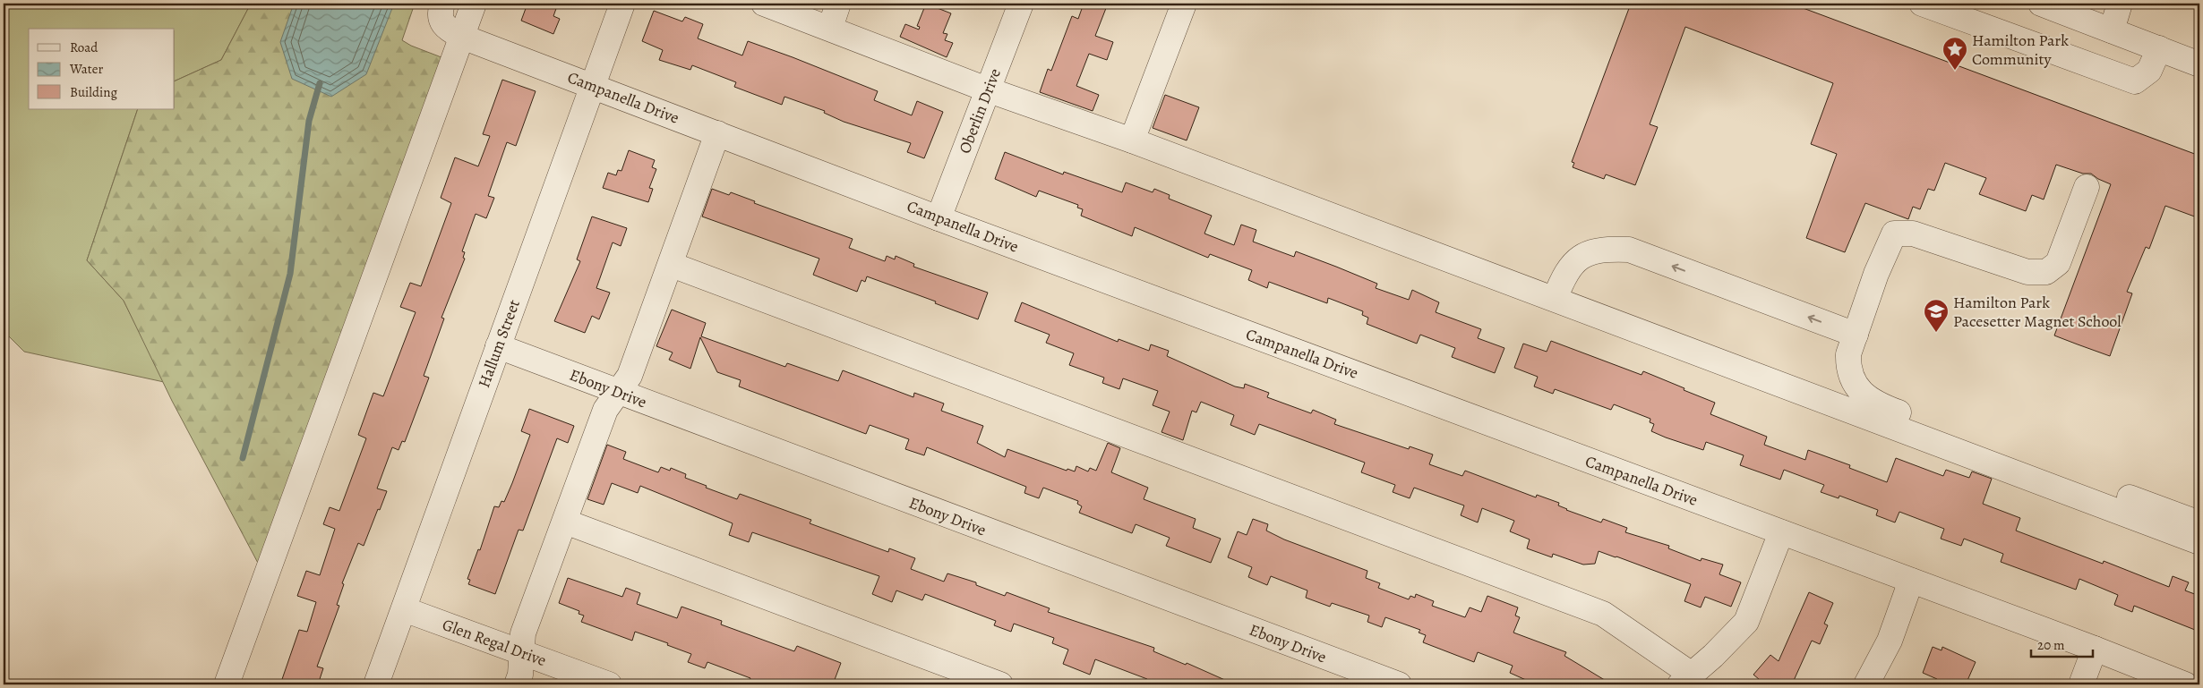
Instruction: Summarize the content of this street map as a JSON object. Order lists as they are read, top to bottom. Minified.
{"streets":{"street":["Campanella Drive","Oberlin Drive","Hallum Street","Ebony Drive","Glen Regal Drive"]},"crossings":[["Campanella Drive","Oberlin Drive"],["Campanella Drive","Hallum Street"],["Hallum Street","Ebony Drive"],["Hallum Street","Glen Regal Drive"]],"places":{"place":["Hamilton Park Community"],"school or university":["Hamilton Park Pacesetter Magnet School"]},"legend":["Road","Water","Building"],"scale_bar":"20 m"}
